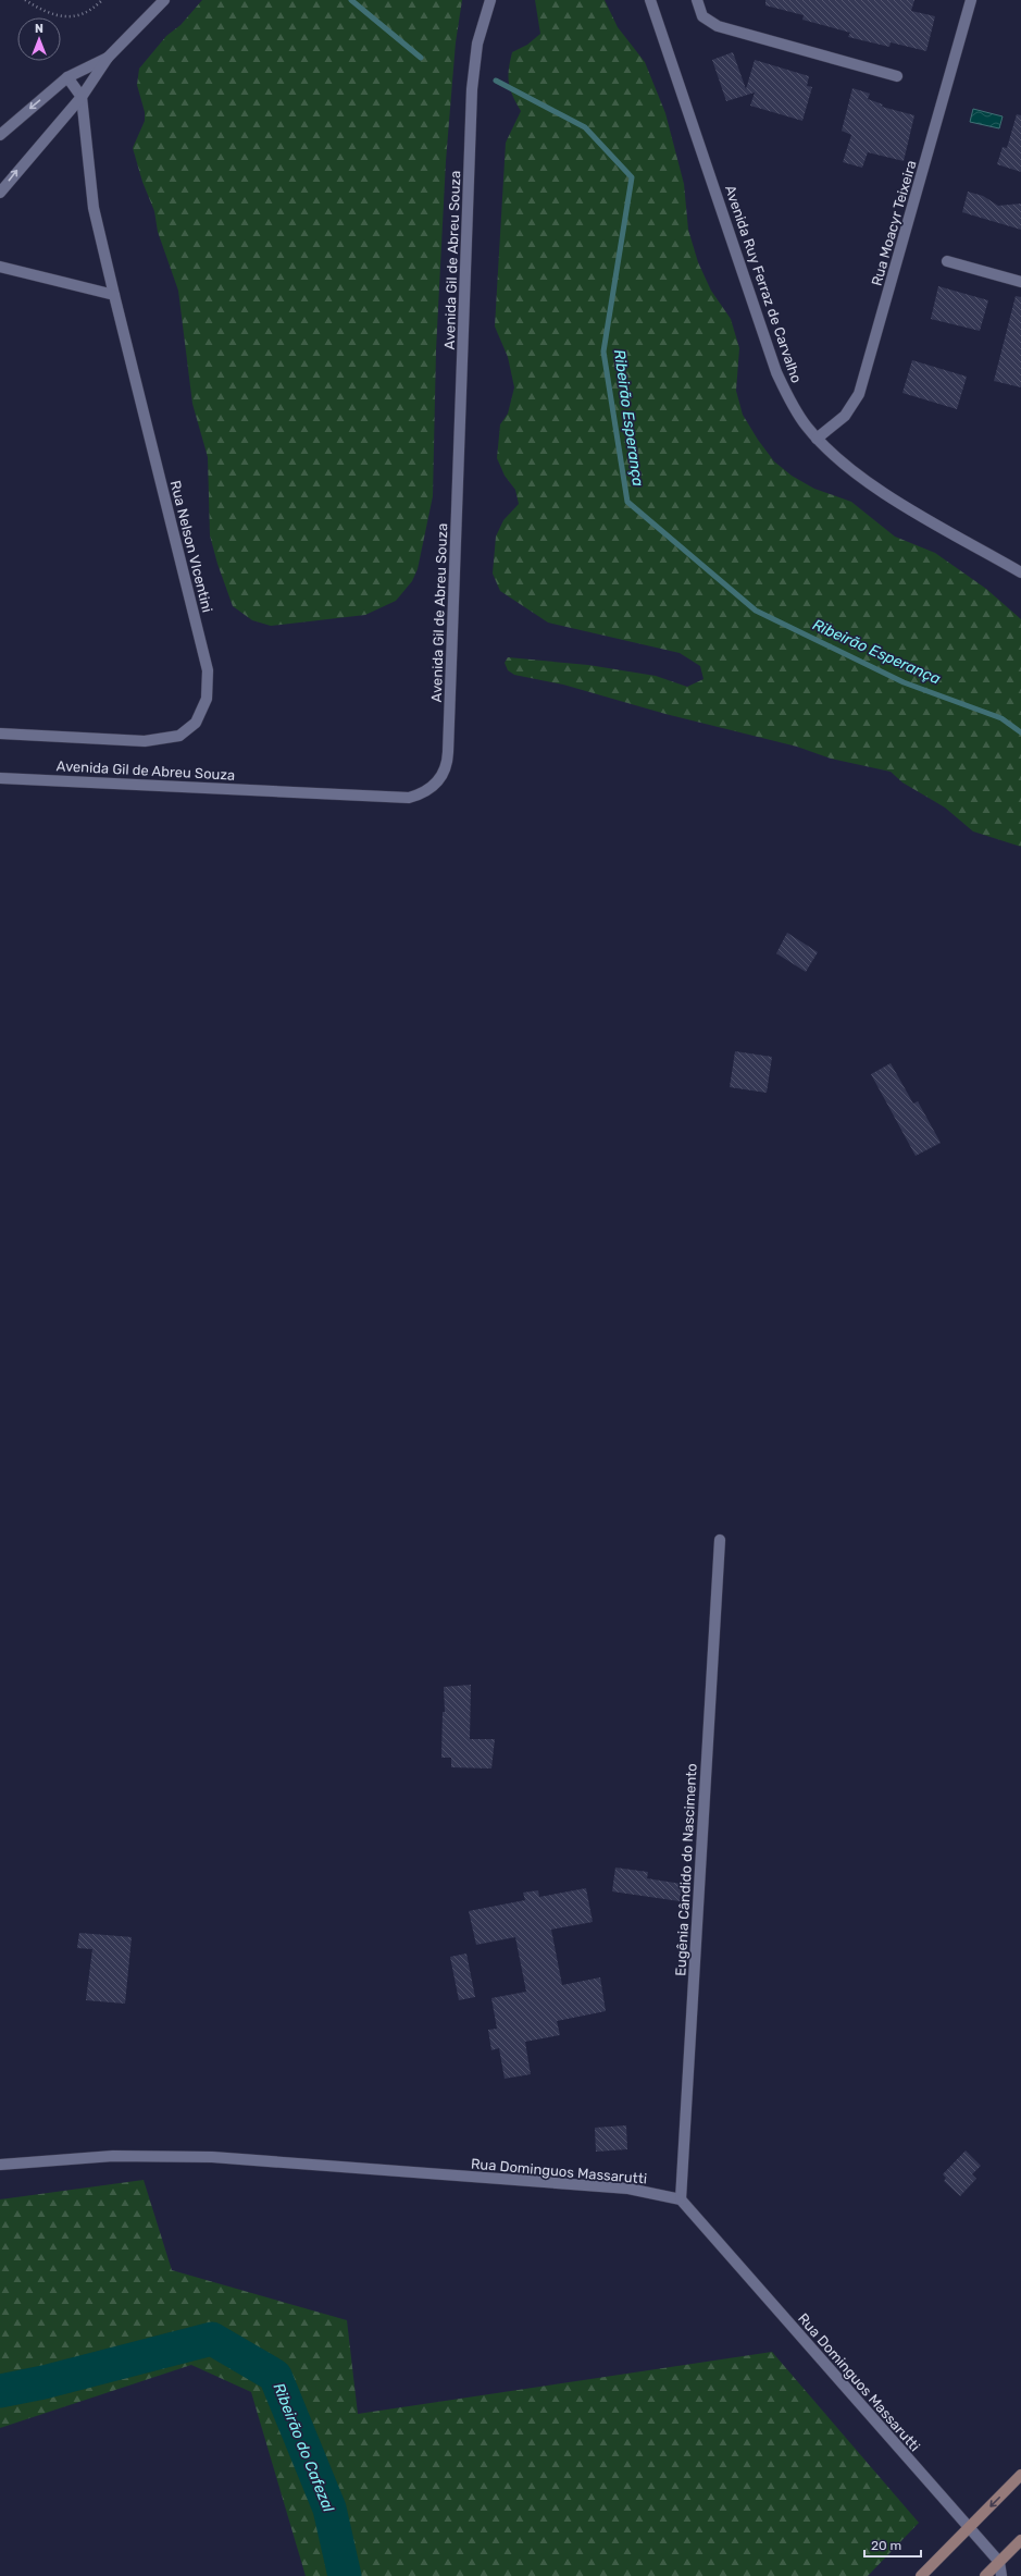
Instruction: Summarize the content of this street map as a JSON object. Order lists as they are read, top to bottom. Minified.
{"streets":{"street":["Rua Moacyr Teixeira","Avenida Gil de Abreu Souza","Avenida Ruy Ferraz de Carvalho","Rua Nelson VIcentini","Eugênia Cândido do Nascimento","Rua Dominguos Massarutti"]},"crossings":[["Rua Moacyr Teixeira","Avenida Ruy Ferraz de Carvalho"],["Eugênia Cândido do Nascimento","Rua Dominguos Massarutti"]],"water":["Ribeirão Esperança","Ribeirão do Cafezal"],"scale_bar":"20 m","north":"top"}
